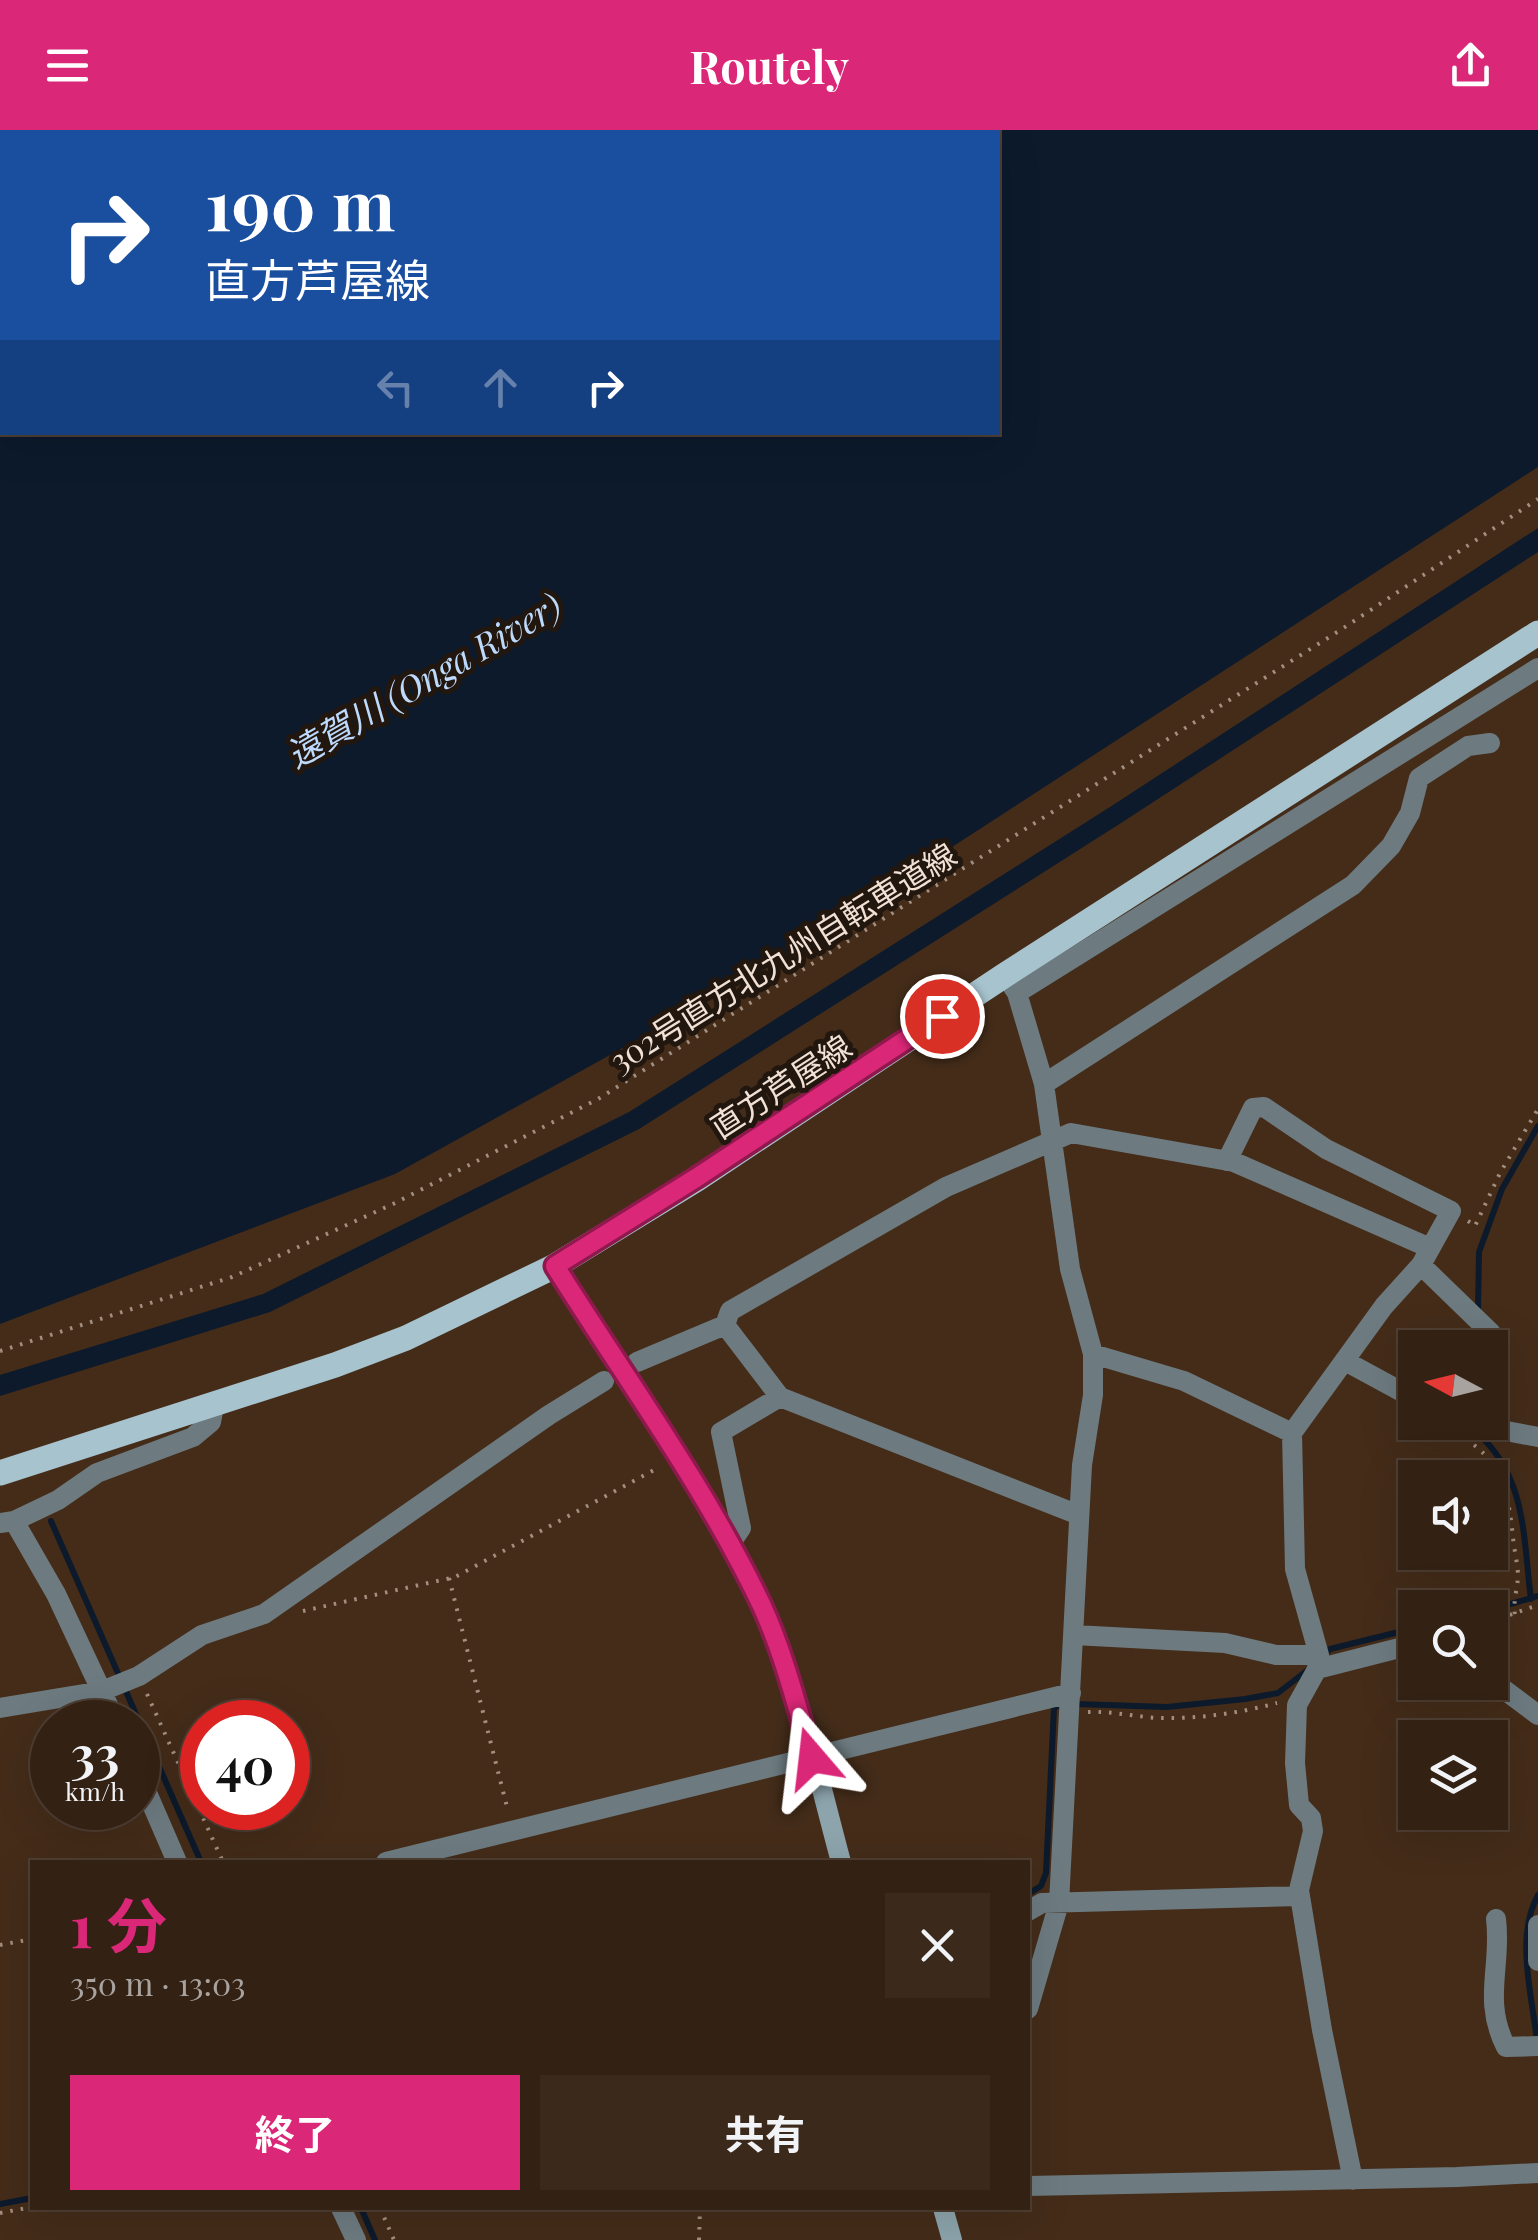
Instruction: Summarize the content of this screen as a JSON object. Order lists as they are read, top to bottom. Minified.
{"streets":{"main road":["直方芦屋線"],"path":["302号直方北九州自転車道線"]},"water":["遠賀川 (Onga River)"],"north":"left","page":{"header":"Routely","turn":["190 m","直方芦屋線"],"speed":"33 km/h","limit":"40","heading":["1 分","350 m · 13:03"],"buttons":["終了","共有"]}}
